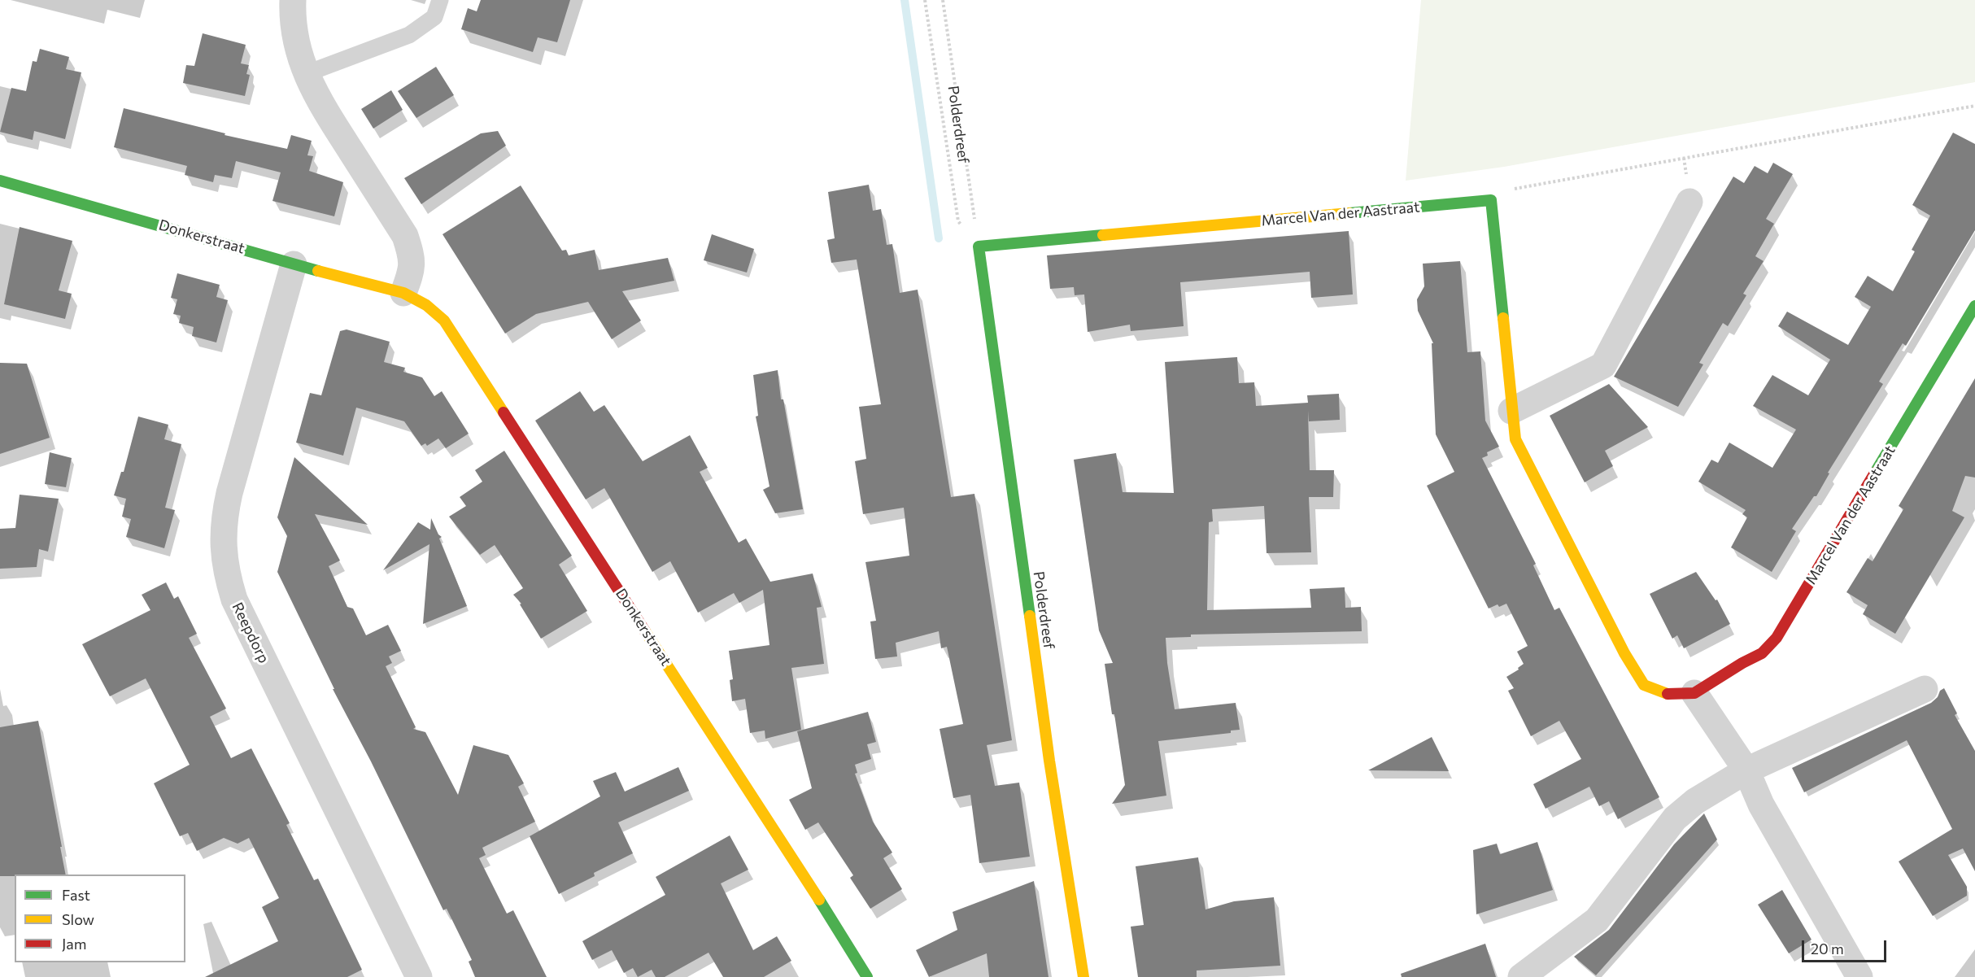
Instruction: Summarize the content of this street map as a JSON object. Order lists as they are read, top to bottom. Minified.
{"streets":{"street":["Polderdreef","Marcel Van der Aastraat","Donkerstraat","Reepdorp"]},"crossings":[["Polderdreef","Marcel Van der Aastraat"],["Donkerstraat","Reepdorp"]],"legend":["Fast","Slow","Jam"],"scale_bar":"20 m"}
